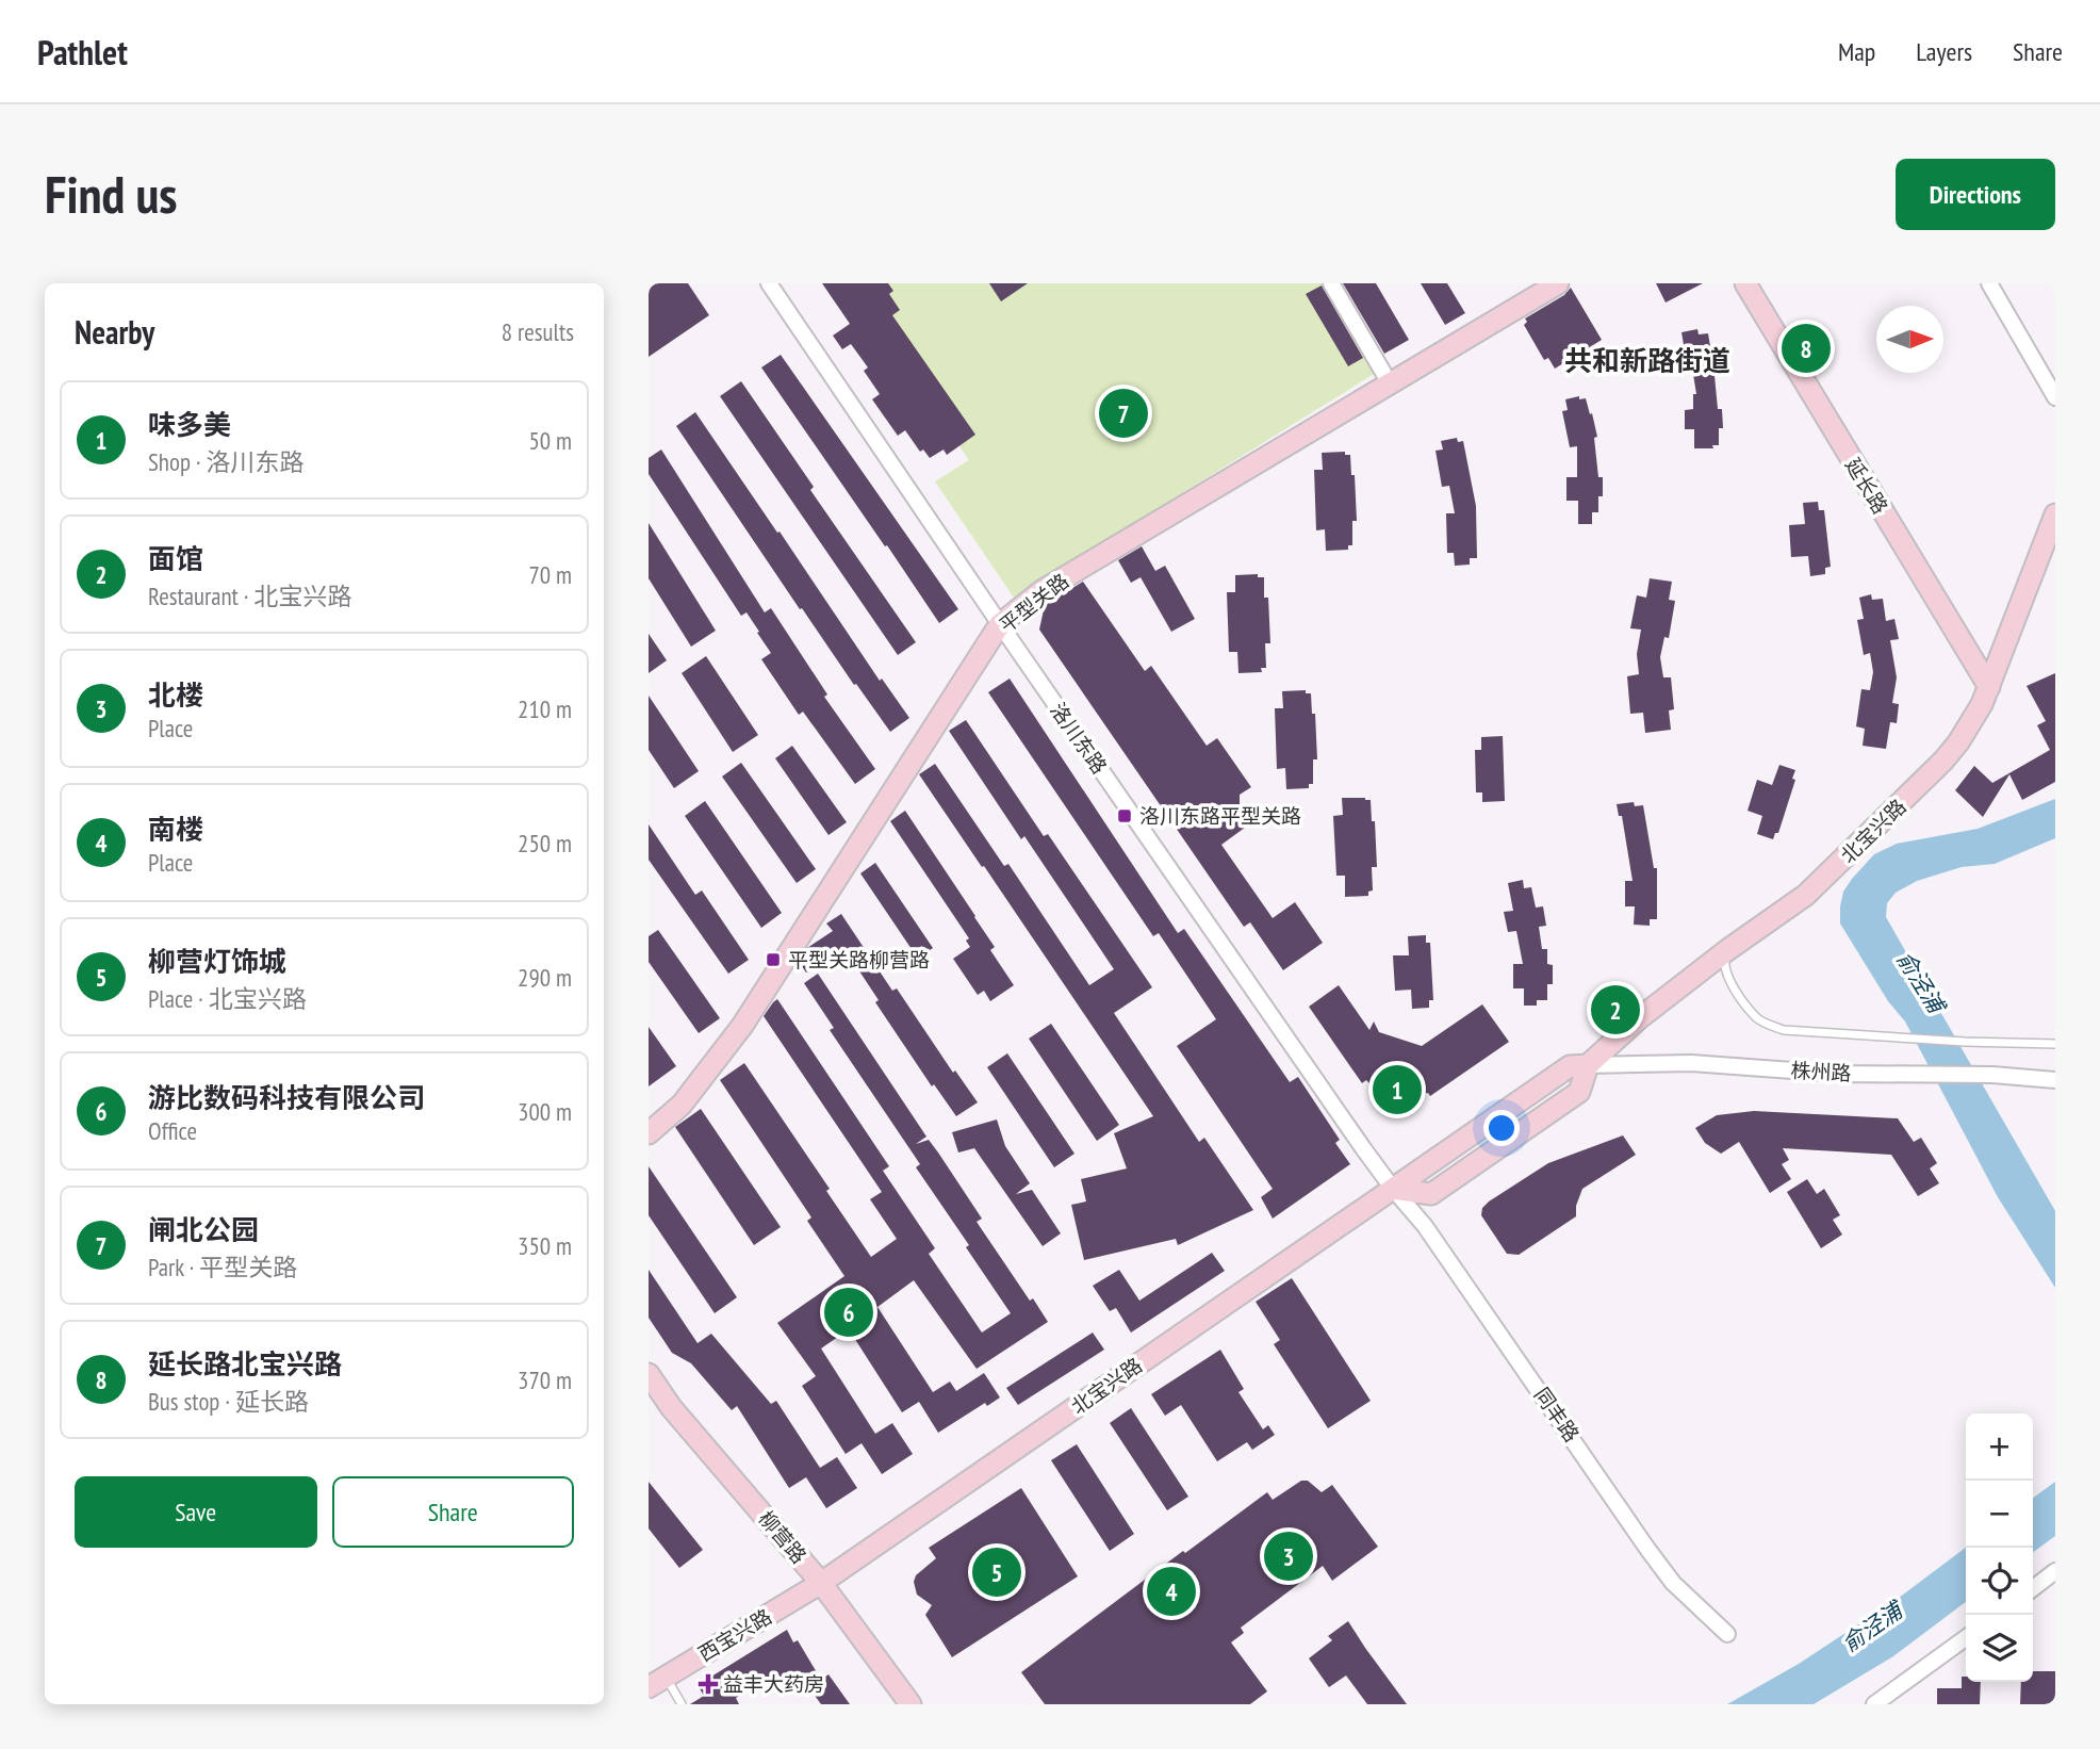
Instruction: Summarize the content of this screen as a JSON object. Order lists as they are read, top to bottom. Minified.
{"streets":{"street":["延长路","平型关路","洛川东路","北宝兴路","株州路","同丰路","柳营路","西宝兴路"]},"crossings":[["延长路","北宝兴路"],["平型关路","洛川东路"],["洛川东路","北宝兴路"],["洛川东路","同丰路"],["北宝兴路","株州路"],["北宝兴路","同丰路"],["北宝兴路","柳营路"],["北宝兴路","西宝兴路"],["柳营路","西宝兴路"]],"districts":["共和新路街道"],"water":["俞泾浦"],"places":{"transit":["洛川东路平型关路","平型关路柳营路"],"health":["益丰大药房"]},"north":"right","page":{"header":"Pathlet","nav":["Map","Layers","Share"],"buttons":["Directions",["Save","Share"]],"title":"Find us","heading":["Nearby","8 results"],"pins":["8","7","2","1","6","3","5","4"],"list":[{"mark":"1","name":"味多美","note":"Shop · 洛川东路","value":"50 m"},{"mark":"2","name":"面馆","note":"Restaurant · 北宝兴路","value":"70 m"},{"mark":"3","name":"北楼","note":"Place","value":"210 m"},{"mark":"4","name":"南楼","note":"Place","value":"250 m"},{"mark":"5","name":"柳营灯饰城","note":"Place · 北宝兴路","value":"290 m"},{"mark":"6","name":"游比数码科技有限公司","note":"Office","value":"300 m"},{"mark":"7","name":"闸北公园","note":"Park · 平型关路","value":"350 m"},{"mark":"8","name":"延长路北宝兴路","note":"Bus stop · 延长路","value":"370 m"}],"map_buttons":["+","−"]}}
